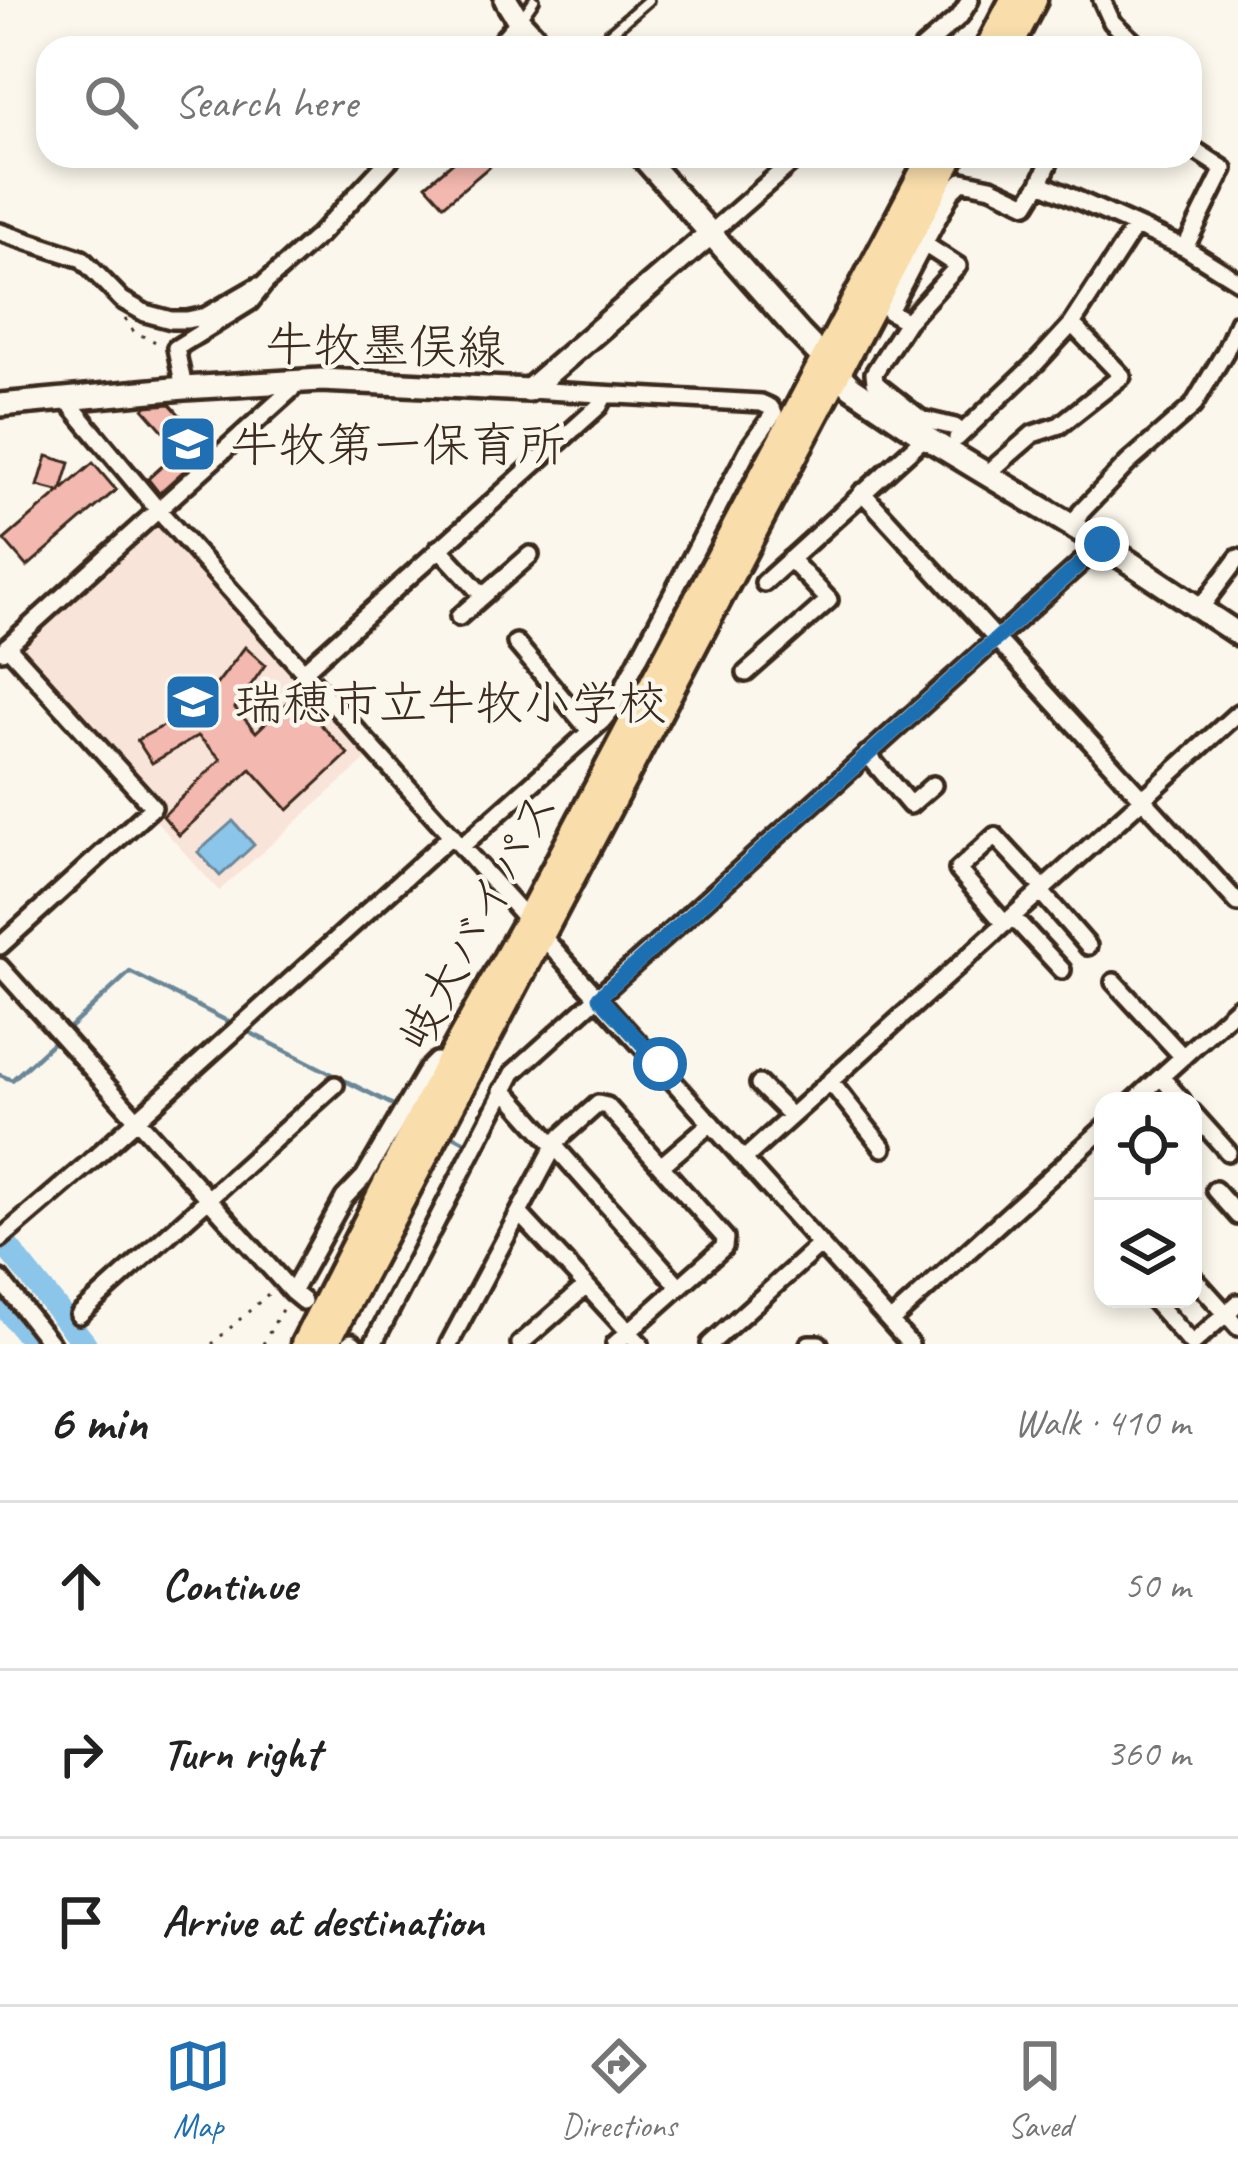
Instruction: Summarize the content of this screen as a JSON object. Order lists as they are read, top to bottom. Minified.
{"streets":{"highway":["岐大バイパス"],"main road":["牛牧墨俣線"]},"places":{"school or university":["牛牧第一保育所","瑞穂市立牛牧小学校"]},"page":{"search":"Search here","heading":["6 min","Walk · 410 m"],"list":[["Continue","50 m"],["Turn right","360 m"],"Arrive at destination"],"nav":["Map","Directions","Saved"]}}
